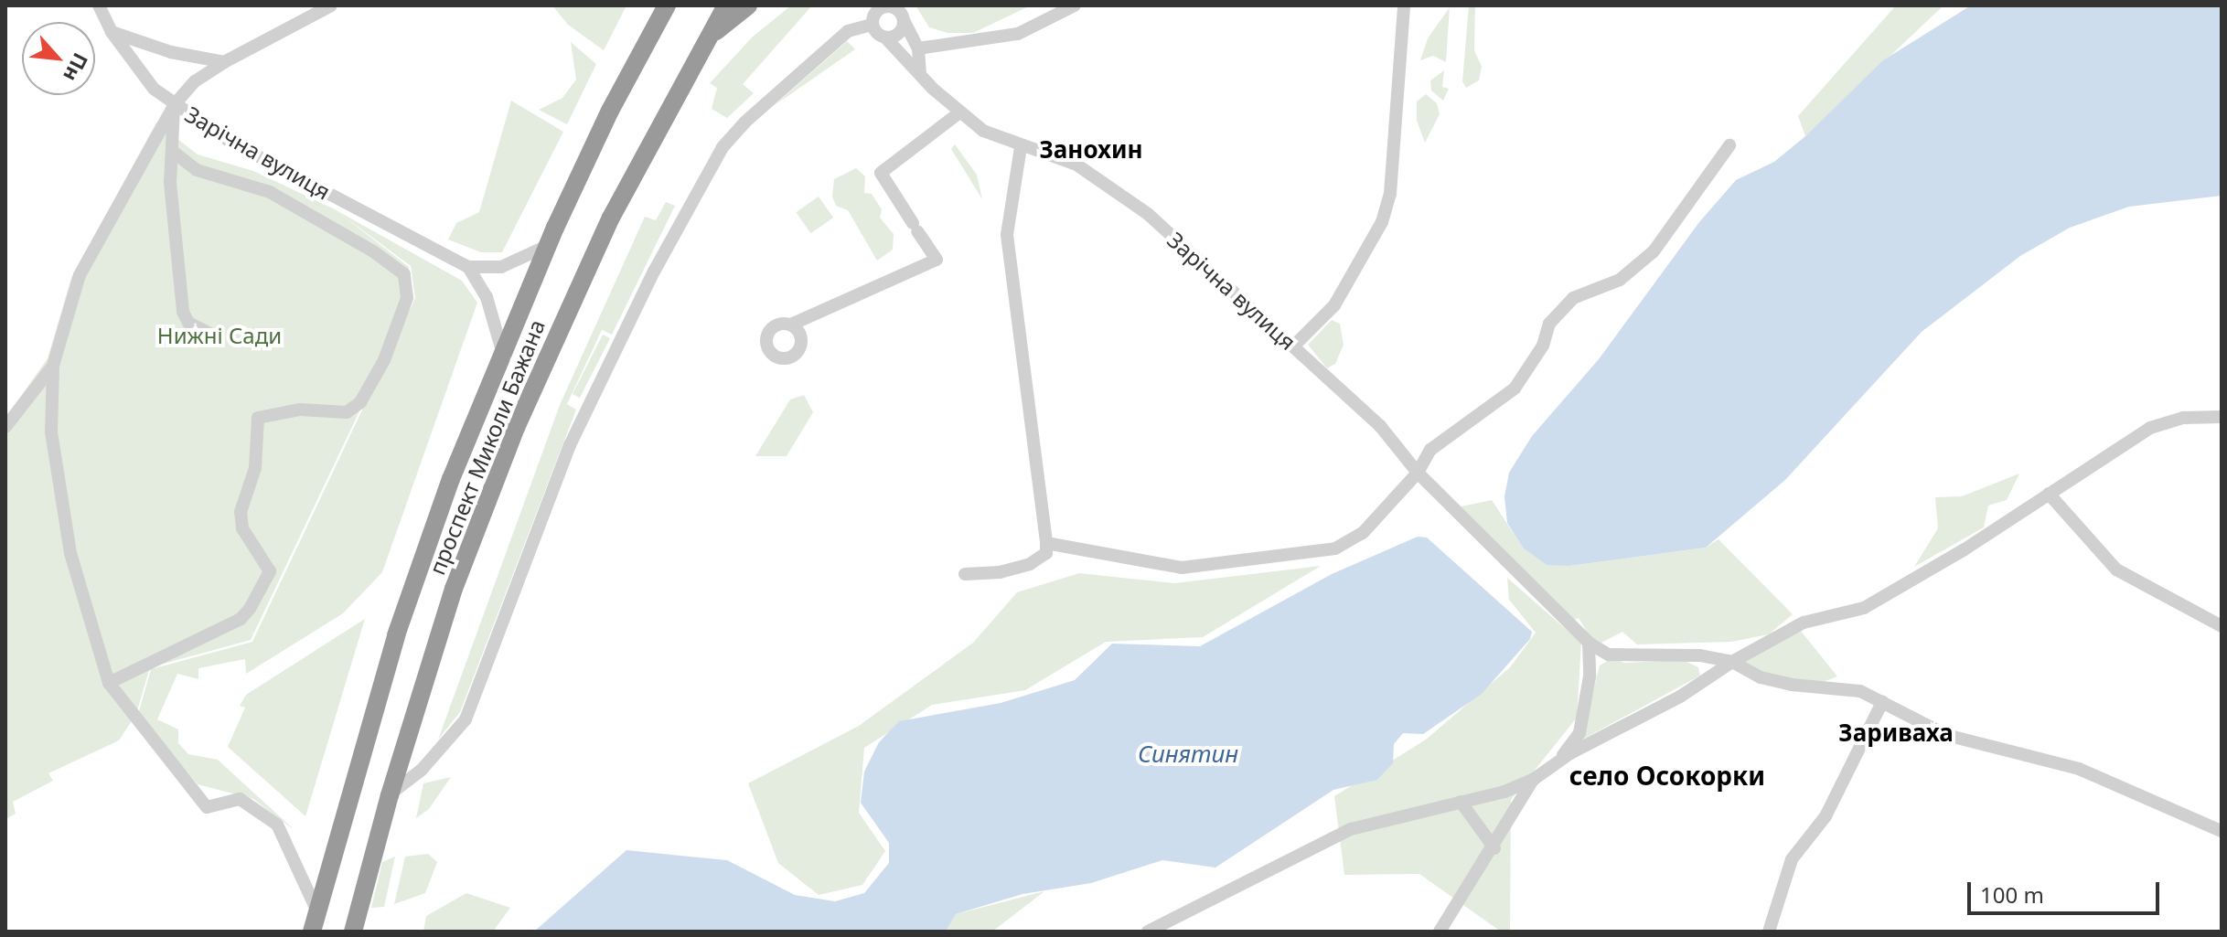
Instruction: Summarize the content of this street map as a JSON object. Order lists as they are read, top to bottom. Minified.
{"streets":{"highway":["проспект Миколи Бажана"],"street":["Зарічна вулиця"]},"districts":["Занохин","Зариваха","село Осокорки"],"water":["Синятин"],"parks":["Нижні Сади"],"scale_bar":"100 m","north":"bottom right"}
